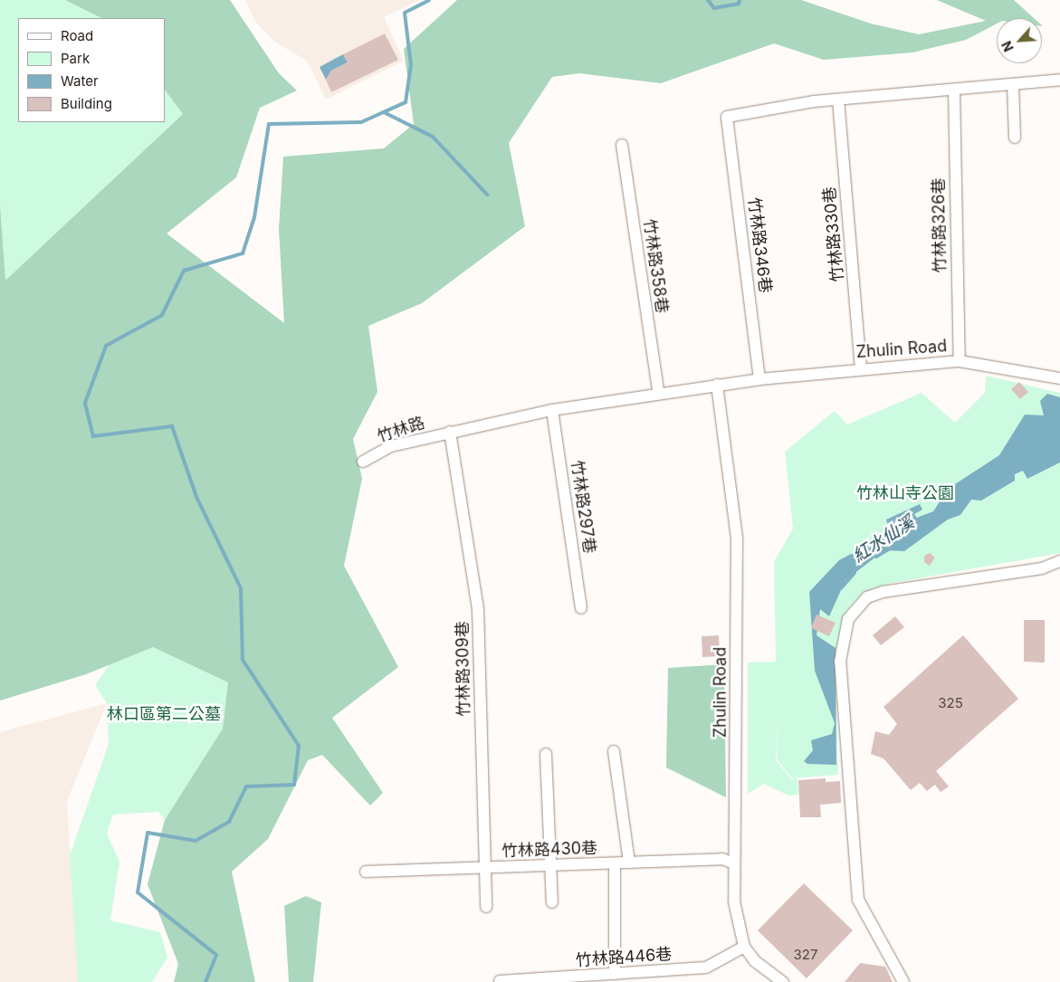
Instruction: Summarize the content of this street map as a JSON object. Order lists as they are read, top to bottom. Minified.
{"streets":{"street":["竹林路326巷","竹林路330巷","竹林路346巷","竹林路358巷","Zhulin Road","竹林路","竹林路297巷","竹林路309巷","竹林路430巷","竹林路446巷"]},"crossings":[["竹林路326巷","Zhulin Road"],["竹林路330巷","竹林路346巷"],["竹林路330巷","Zhulin Road"],["竹林路346巷","Zhulin Road"],["竹林路358巷","Zhulin Road"],["Zhulin Road","竹林路"],["Zhulin Road","竹林路297巷"],["Zhulin Road","竹林路309巷"],["Zhulin Road","竹林路430巷"],["Zhulin Road","竹林路446巷"],["竹林路","竹林路309巷"],["竹林路309巷","竹林路430巷"]],"water":["紅水仙溪"],"parks":["竹林山寺公園","林口區第二公墓"],"house_numbers":["325","327"],"legend":["Road","Park","Water","Building"],"north":"bottom left"}
